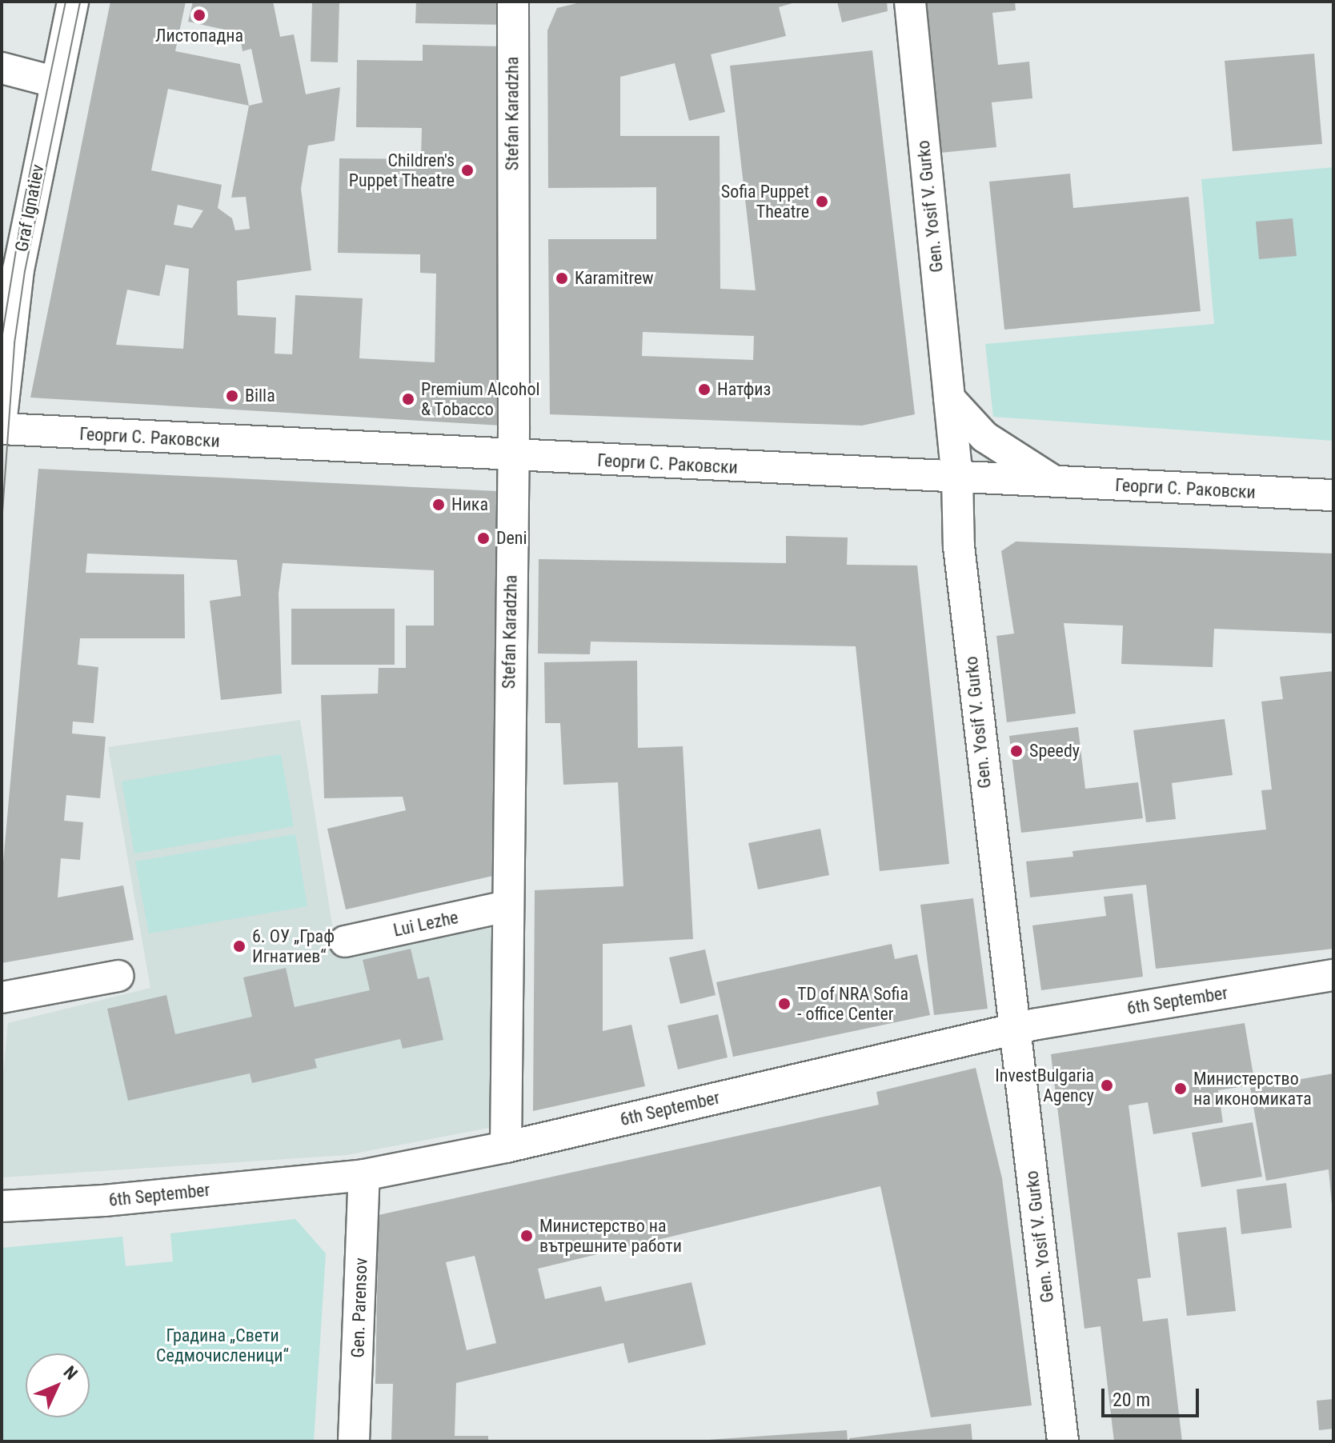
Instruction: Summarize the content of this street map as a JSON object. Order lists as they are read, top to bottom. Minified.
{"streets":{"street":["Stefan Karadzha","Gen. Yosif V. Gurko","Graf Ignatiev","Георги С. Раковски","Lui Lezhe","6th September","Gen. Parensov"]},"crossings":[["Stefan Karadzha","Георги С. Раковски"],["Stefan Karadzha","Lui Lezhe"],["Stefan Karadzha","6th September"],["Gen. Yosif V. Gurko","Георги С. Раковски"],["Gen. Yosif V. Gurko","6th September"],["6th September","Gen. Parensov"]],"parks":["Градина „Свети Седмочисленици“"],"places":["Листопадна","Children's Puppet Theatre","Sofia Puppet Theatre","Karamitrew","Натфиз","Billa","Premium Alcohol & Tobacco","Ника","Deni","Speedy","6. ОУ „Граф Игнатиев“","TD of NRA Sofia - office Center","InvestBulgaria Agency","Министерство на икономиката","Министерство на вътрешните работи"],"scale_bar":"20 m","north":"top right"}
